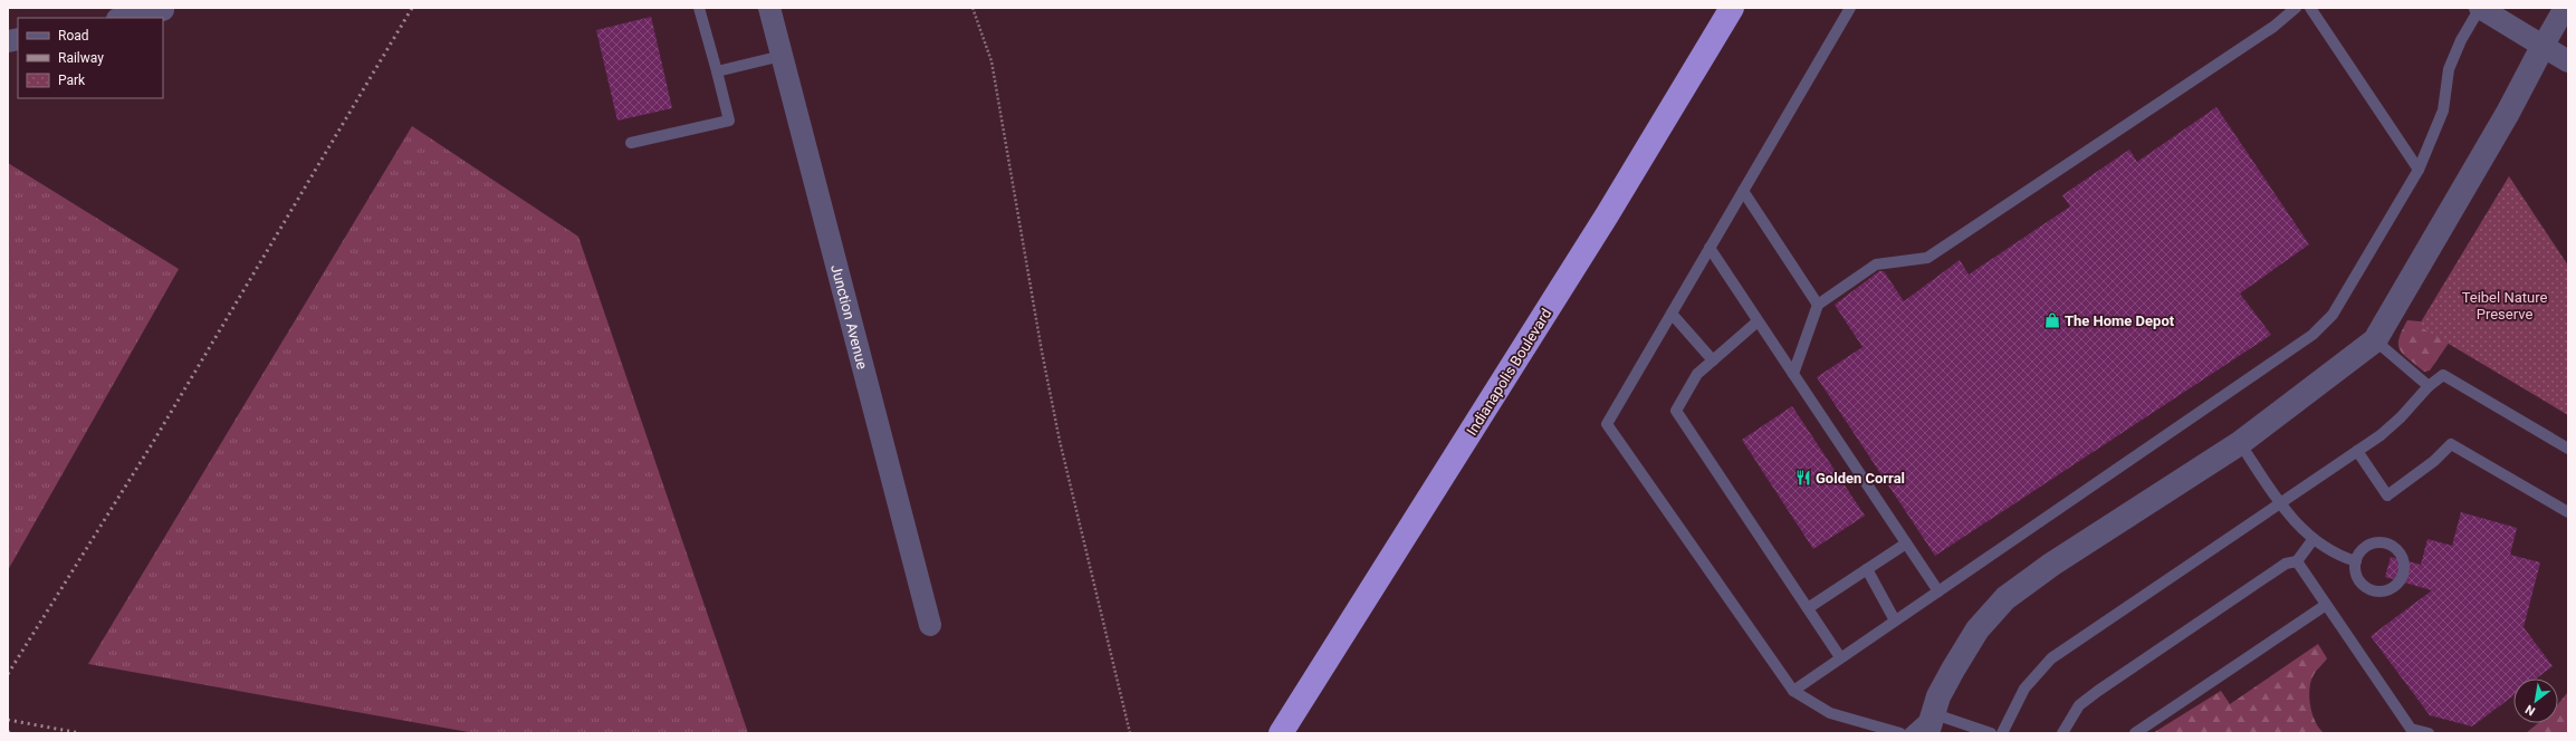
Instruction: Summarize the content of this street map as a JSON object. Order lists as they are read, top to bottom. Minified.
{"streets":{"highway":["Indianapolis Boulevard"],"street":["Junction Avenue"]},"parks":["Teibel Nature Preserve"],"places":{"shop":["The Home Depot"],"restaurant":["Golden Corral"]},"legend":["Road","Railway","Park"],"north":"bottom left"}
